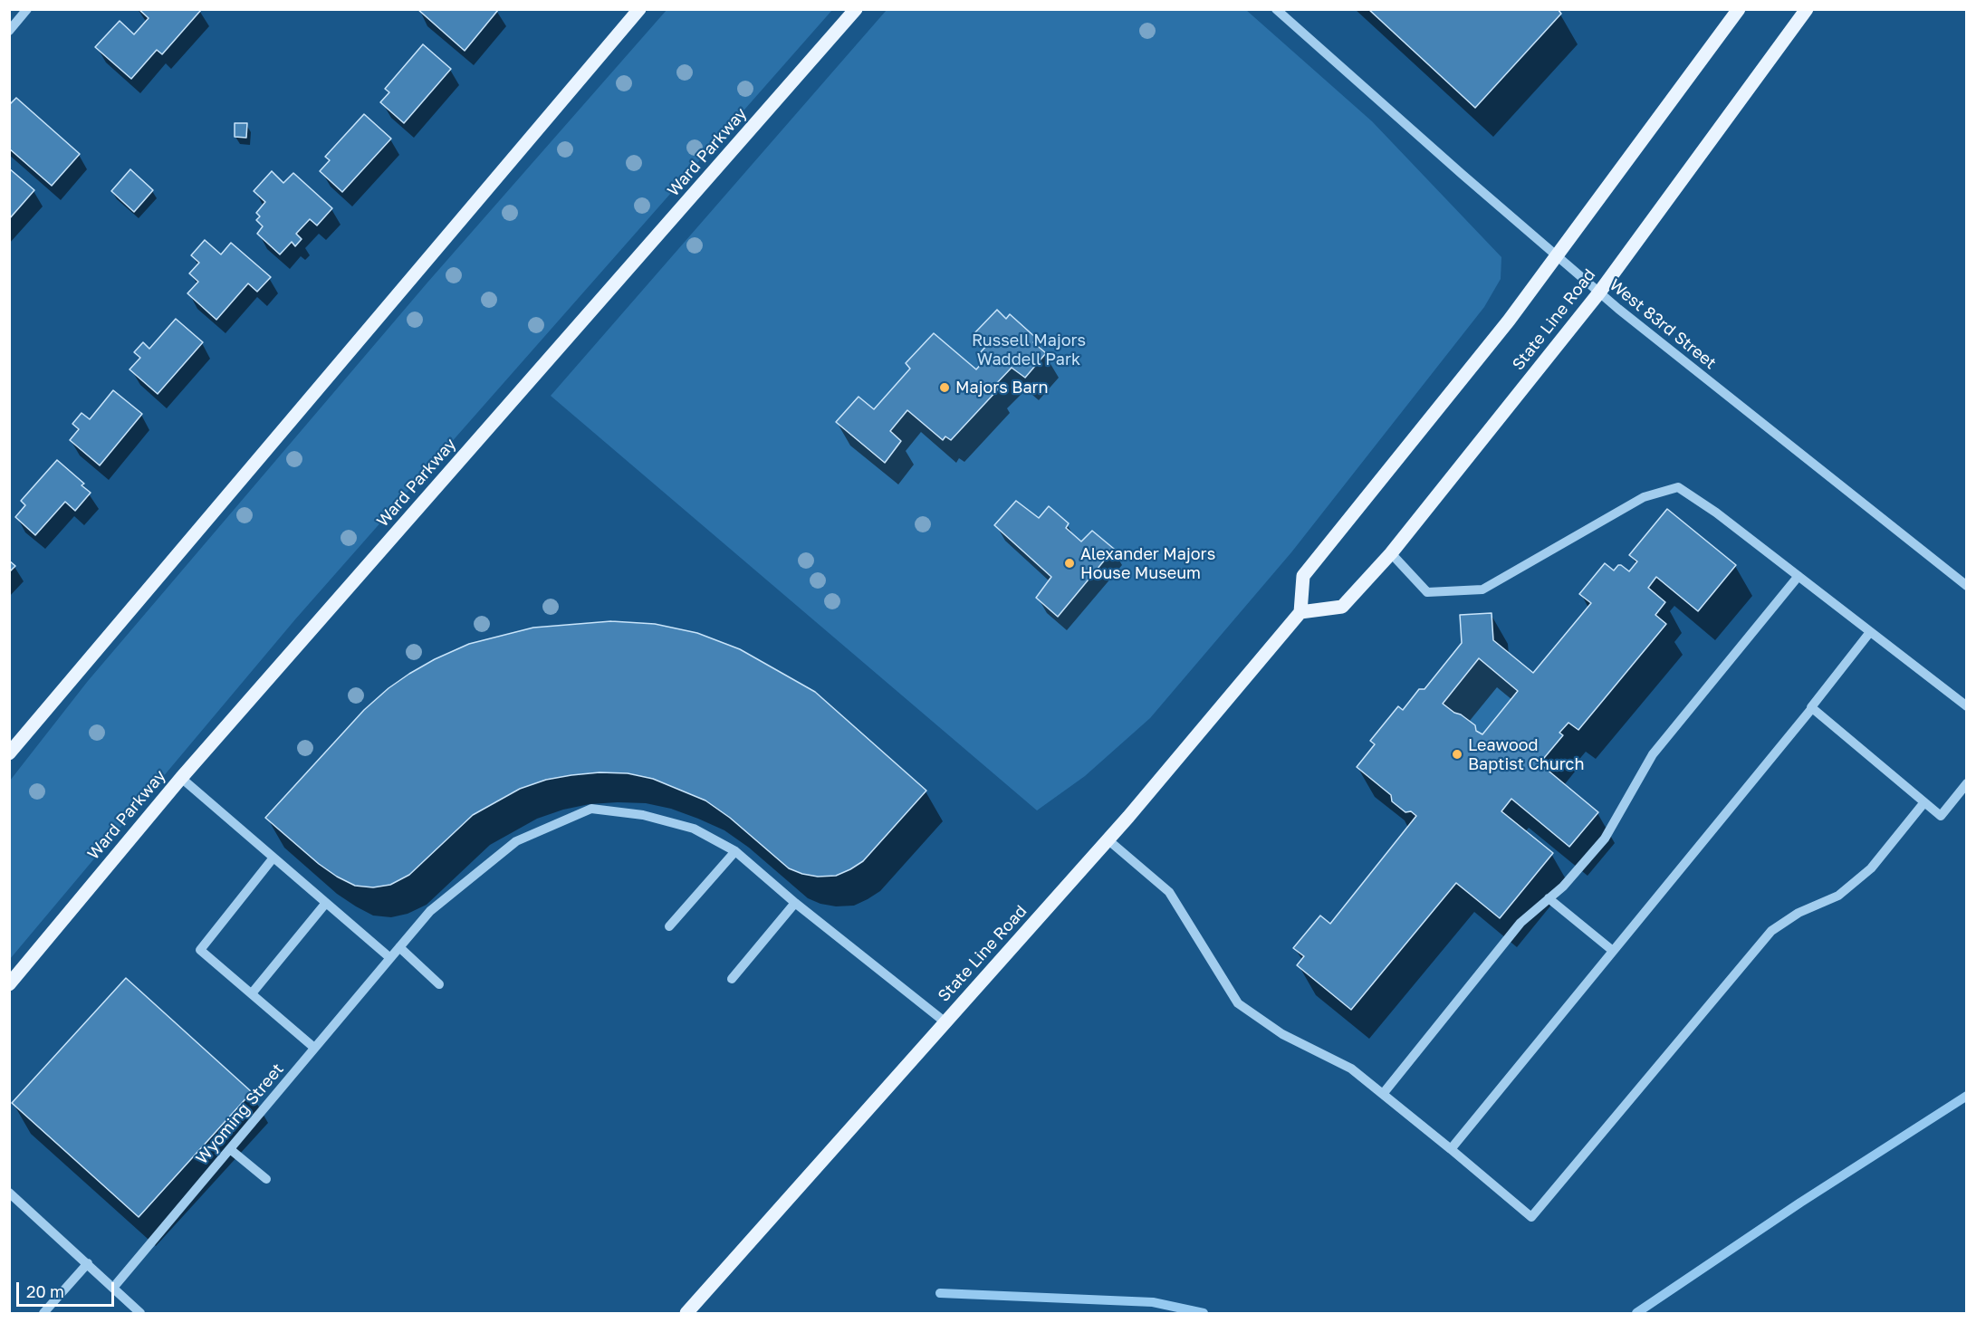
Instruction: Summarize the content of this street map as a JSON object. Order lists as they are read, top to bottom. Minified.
{"streets":{"main road":["Ward Parkway","State Line Road"],"street":["West 83rd Street","Wyoming Street"]},"crossings":[["State Line Road","West 83rd Street"],["State Line Road","Wyoming Street"]],"parks":["Russell Majors Waddell Park"],"places":["Majors Barn","Alexander Majors House Museum","Leawood Baptist Church"],"scale_bar":"20 m"}
